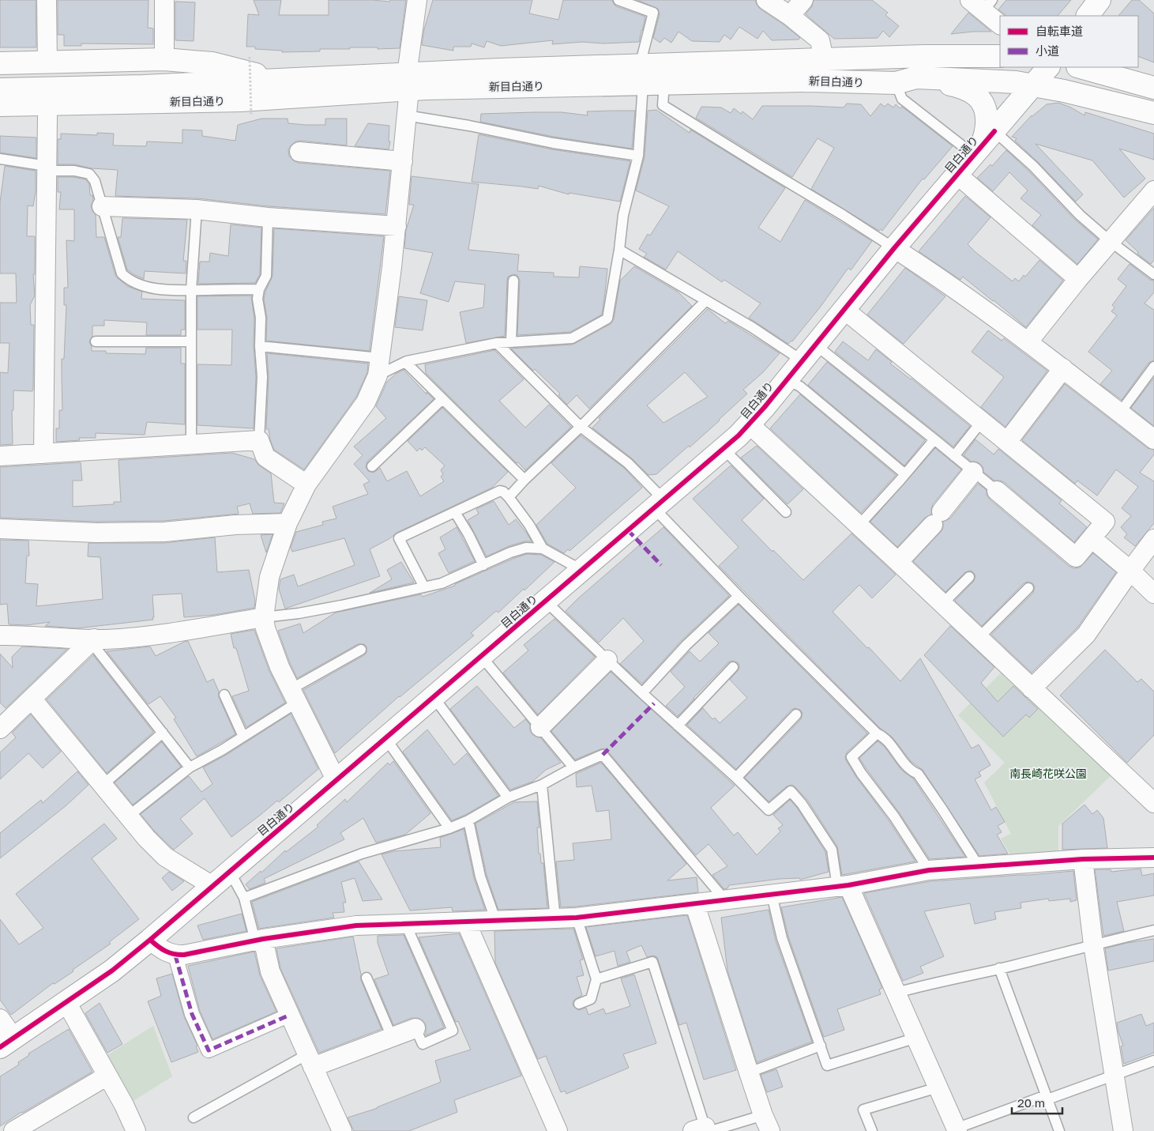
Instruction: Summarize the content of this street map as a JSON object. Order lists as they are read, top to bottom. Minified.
{"streets":{"main road":["新目白通り","目白通り"]},"crossings":[["新目白通り","目白通り"]],"parks":["南長崎花咲公園"],"legend":["自転車道","小道"],"scale_bar":"20 m"}
